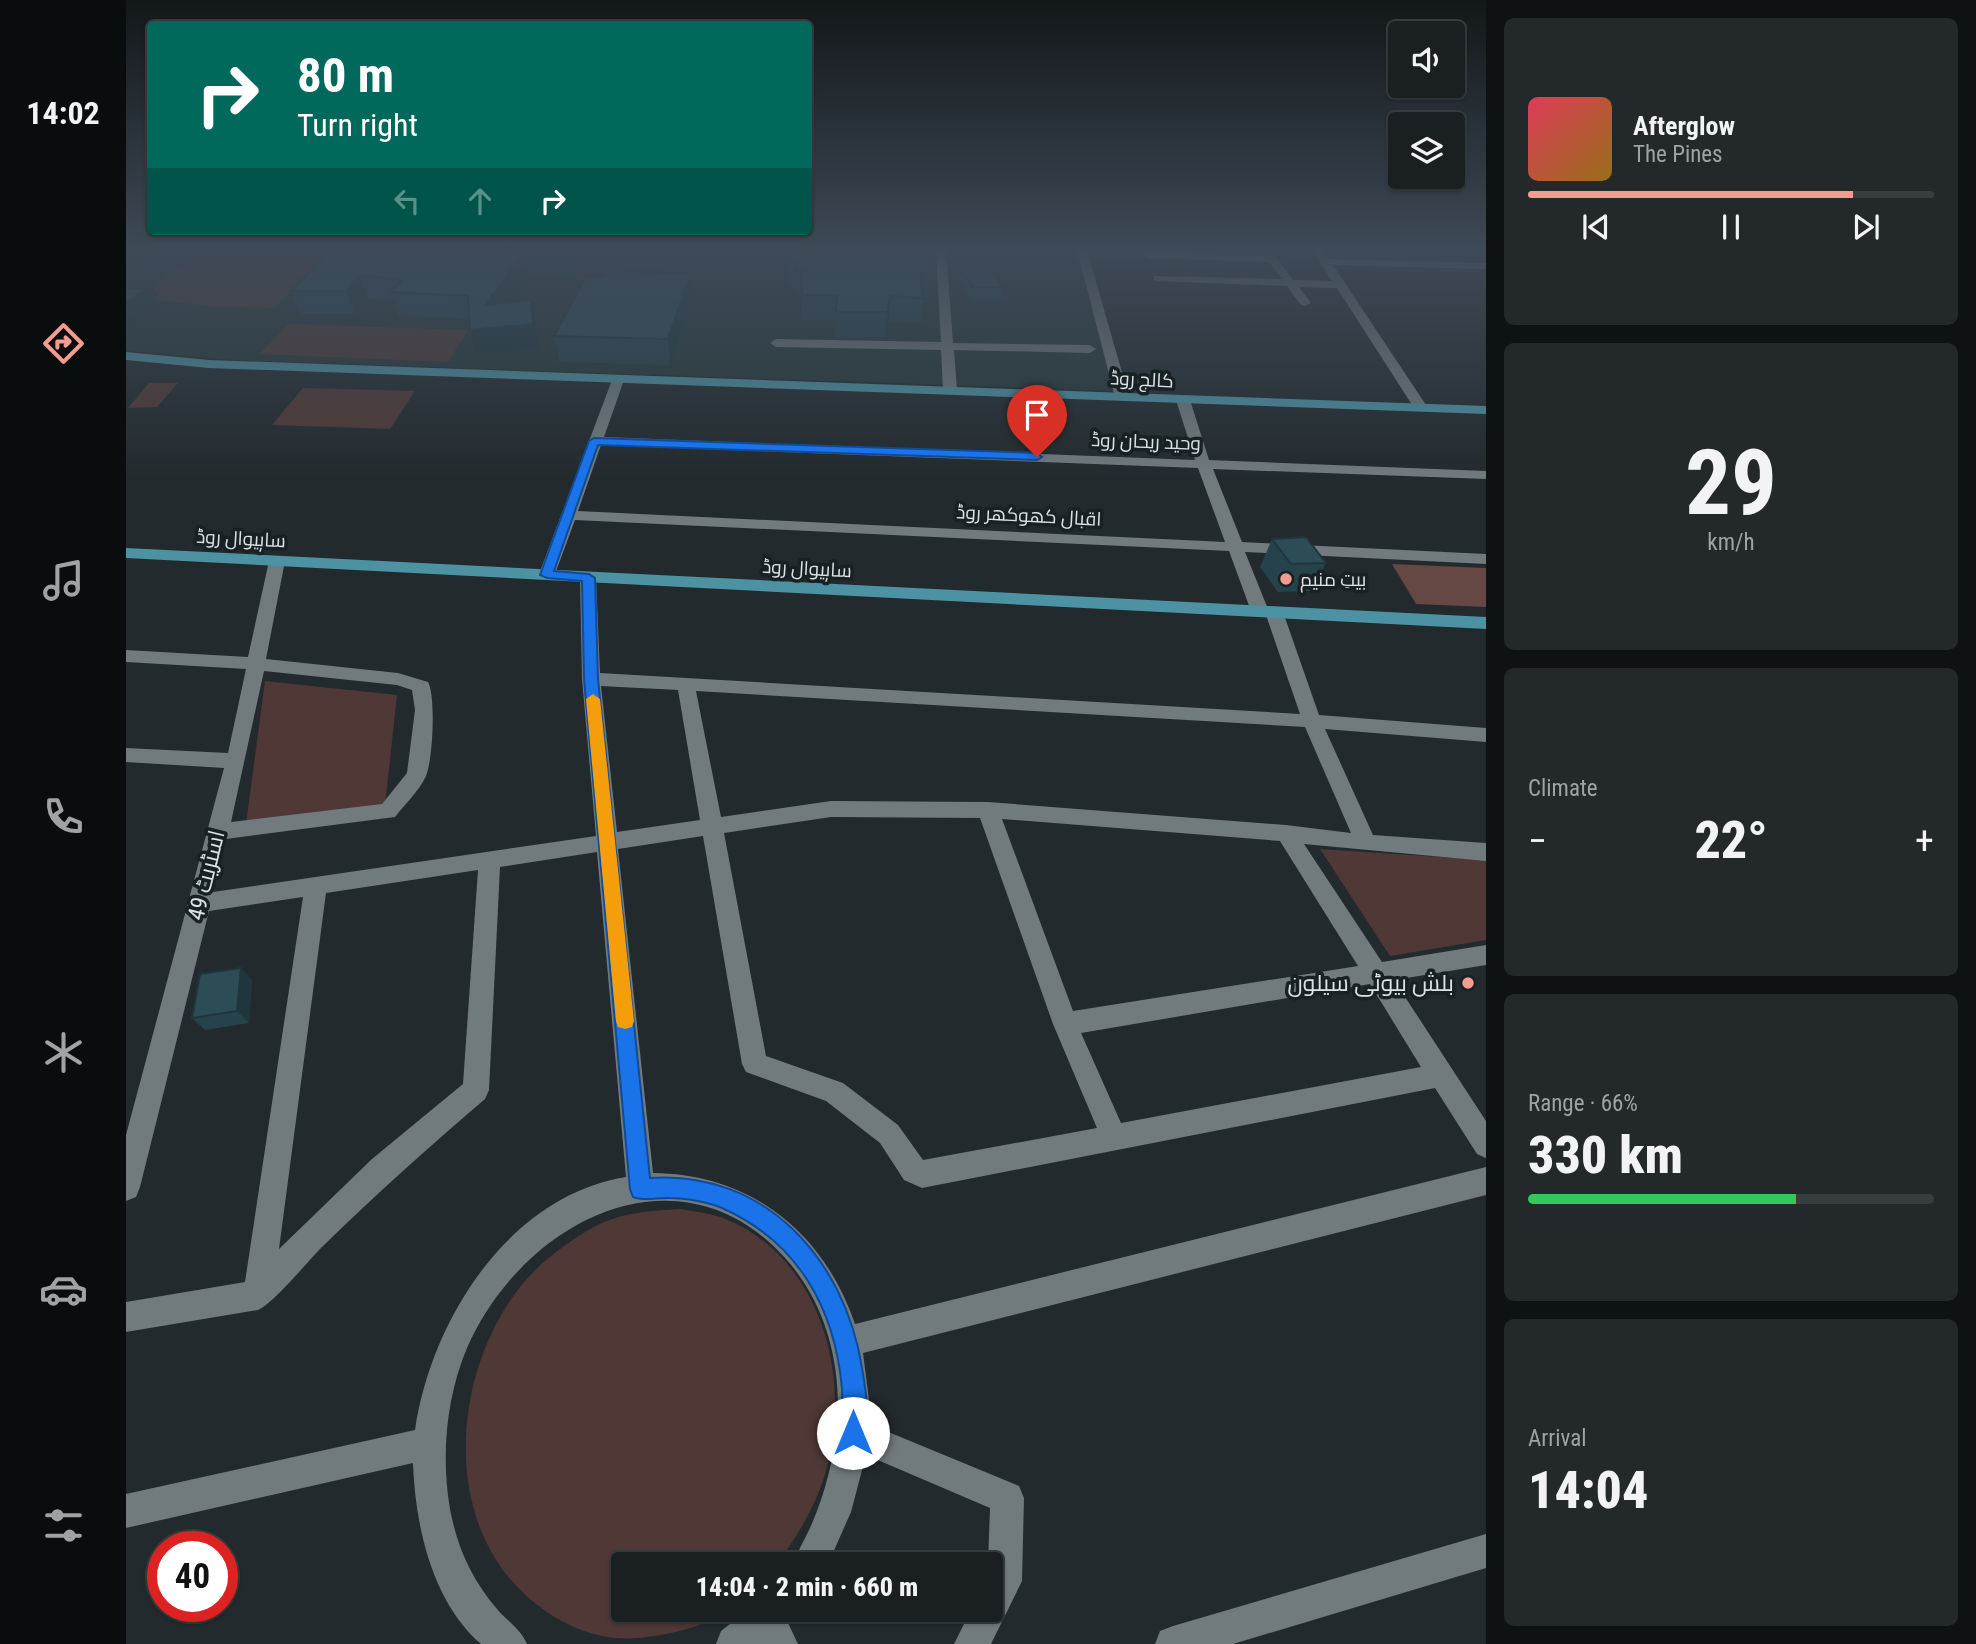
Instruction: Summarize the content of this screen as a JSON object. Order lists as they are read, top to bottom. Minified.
{"streets":{"main road":["کالج روڈ","ساہیوال روڈ"],"street":["وحید ریحان روڈ","اقبال کھوکھر روڈ","اسٹریٹ 49"]},"crossings":[["ساہیوال روڈ","اسٹریٹ 49"]],"places":["بیتِ منیم","بلش بیوٹی سیلون"],"page":{"tabs":"14:02","turn":["80 m","Turn right"],"song":["Afterglow","The Pines"],"tile":[["29","km/h"],"Climate",["Range · 66%","330 km"],["Arrival","14:04"]],"heat":["−","22°","+"],"limit":"40","trip":"14:04 · 2 min · 660 m"}}
